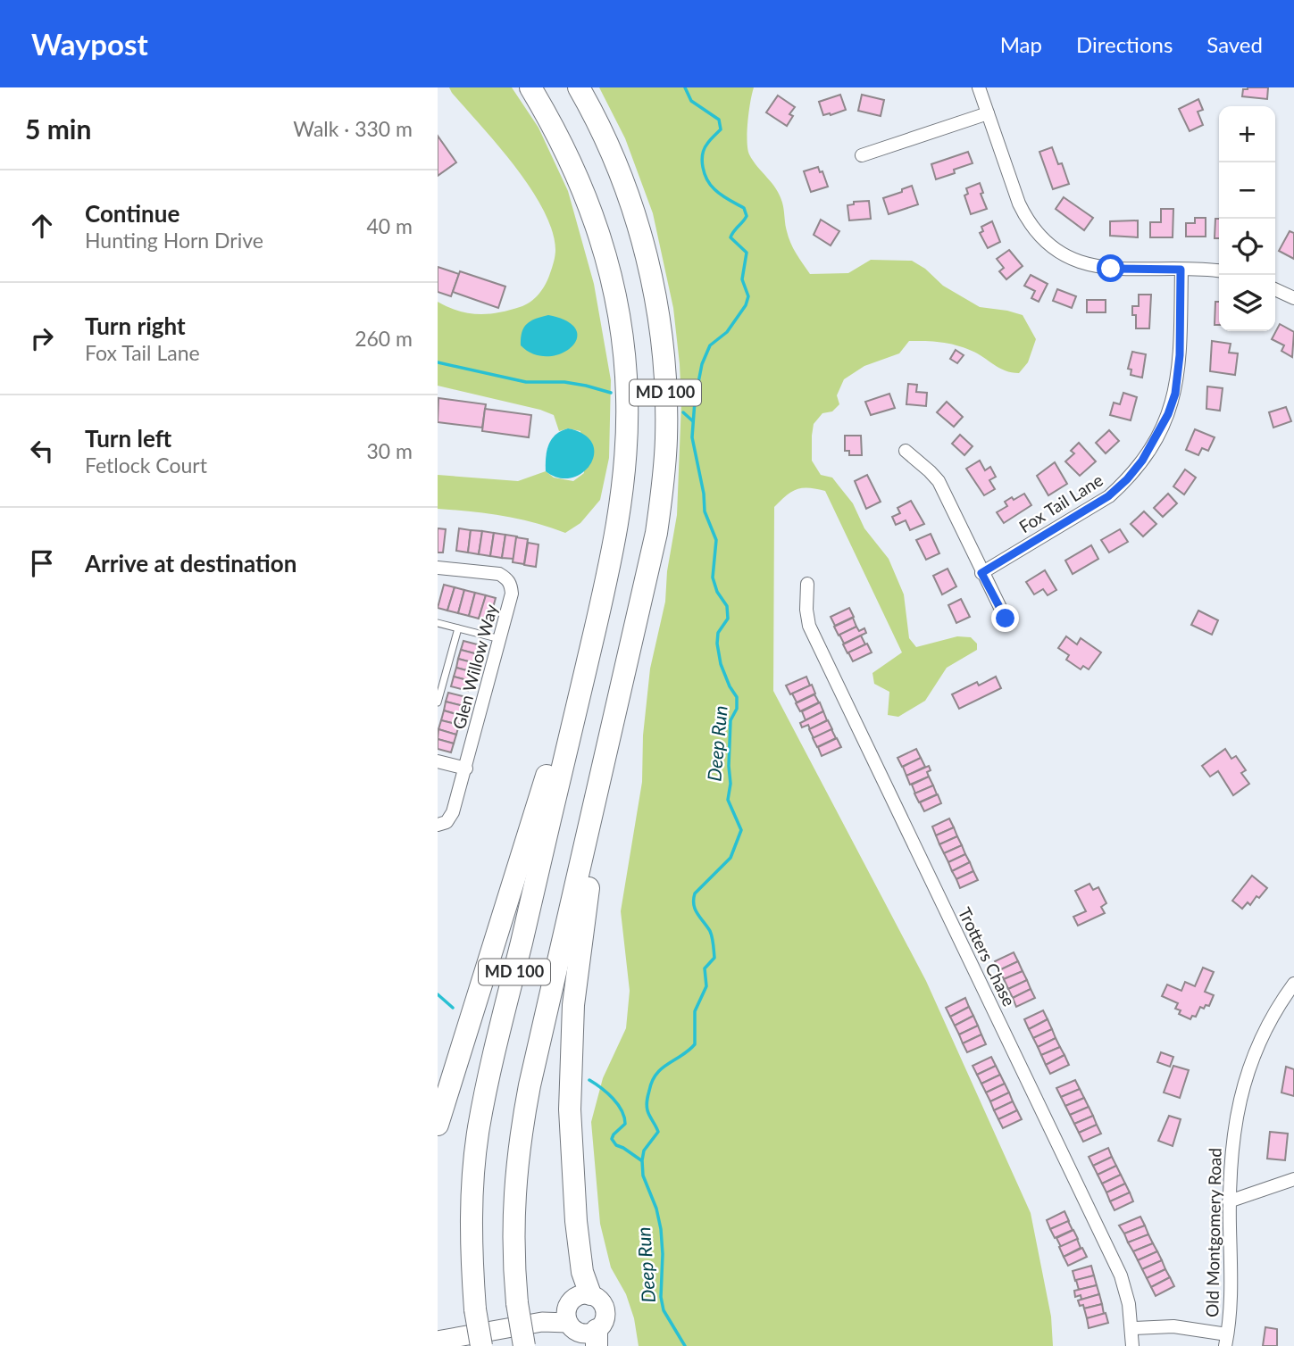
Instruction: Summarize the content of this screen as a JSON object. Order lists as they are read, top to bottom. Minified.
{"streets":{"highway":["MD 100"],"street":["Fox Tail Lane","Glen Willow Way","Trotters Chase","Old Montgomery Road"]},"water":["Deep Run"],"page":{"header":"Waypost","nav":["Map","Directions","Saved"],"heading":["5 min","Walk · 330 m"],"map_buttons":["+","−"],"list":[["Continue","Hunting Horn Drive","40 m"],["Turn right","Fox Tail Lane","260 m"],["Turn left","Fetlock Court","30 m"],"Arrive at destination"]}}
